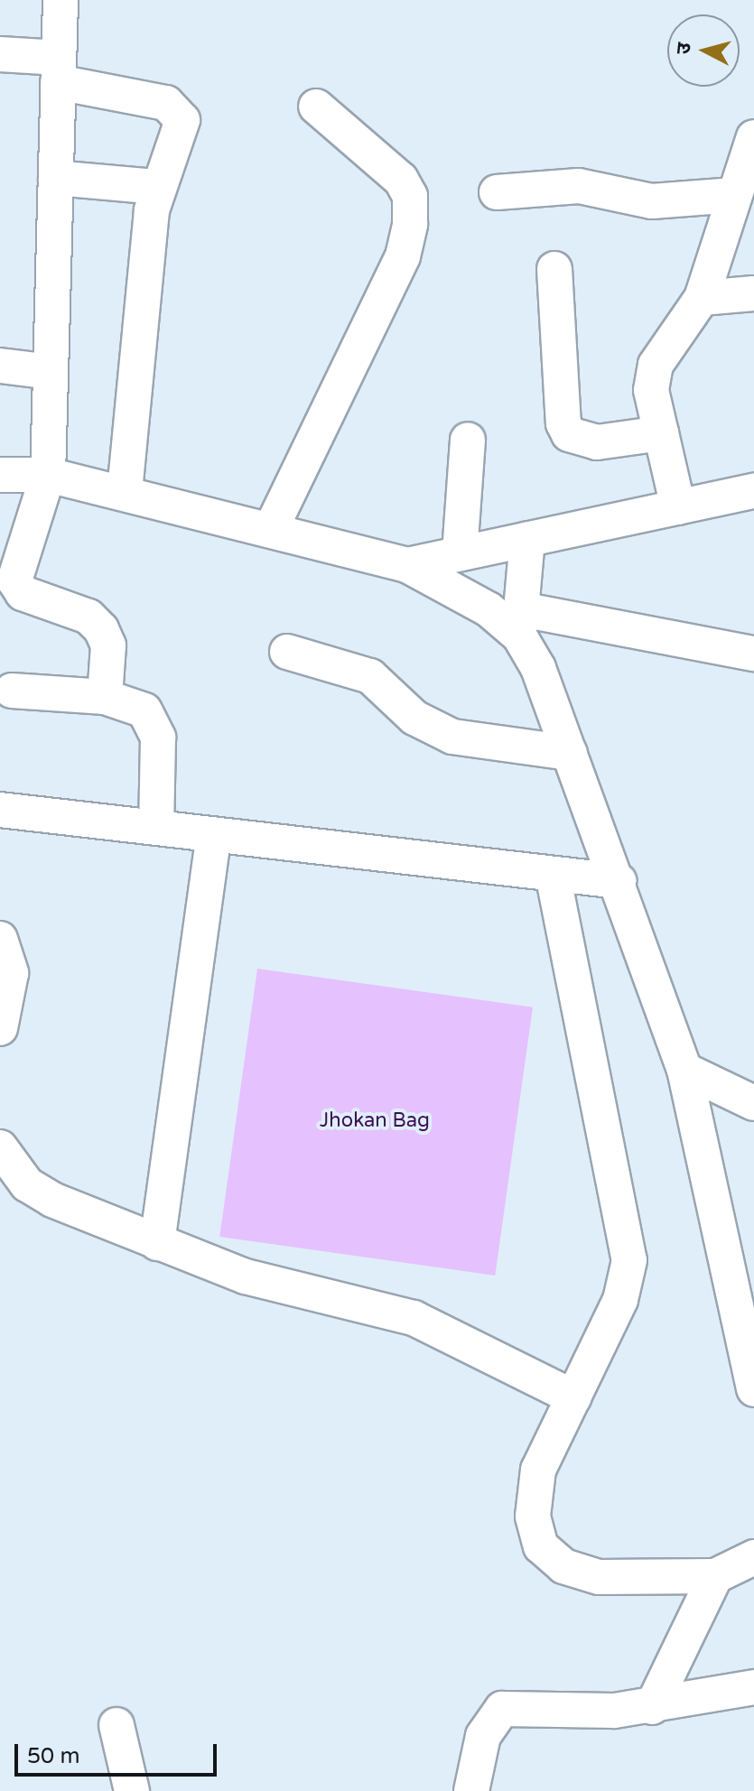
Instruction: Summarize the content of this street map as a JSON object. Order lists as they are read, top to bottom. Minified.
{"parks":["Jhokan Bag"],"scale_bar":"50 m","north":"left"}
